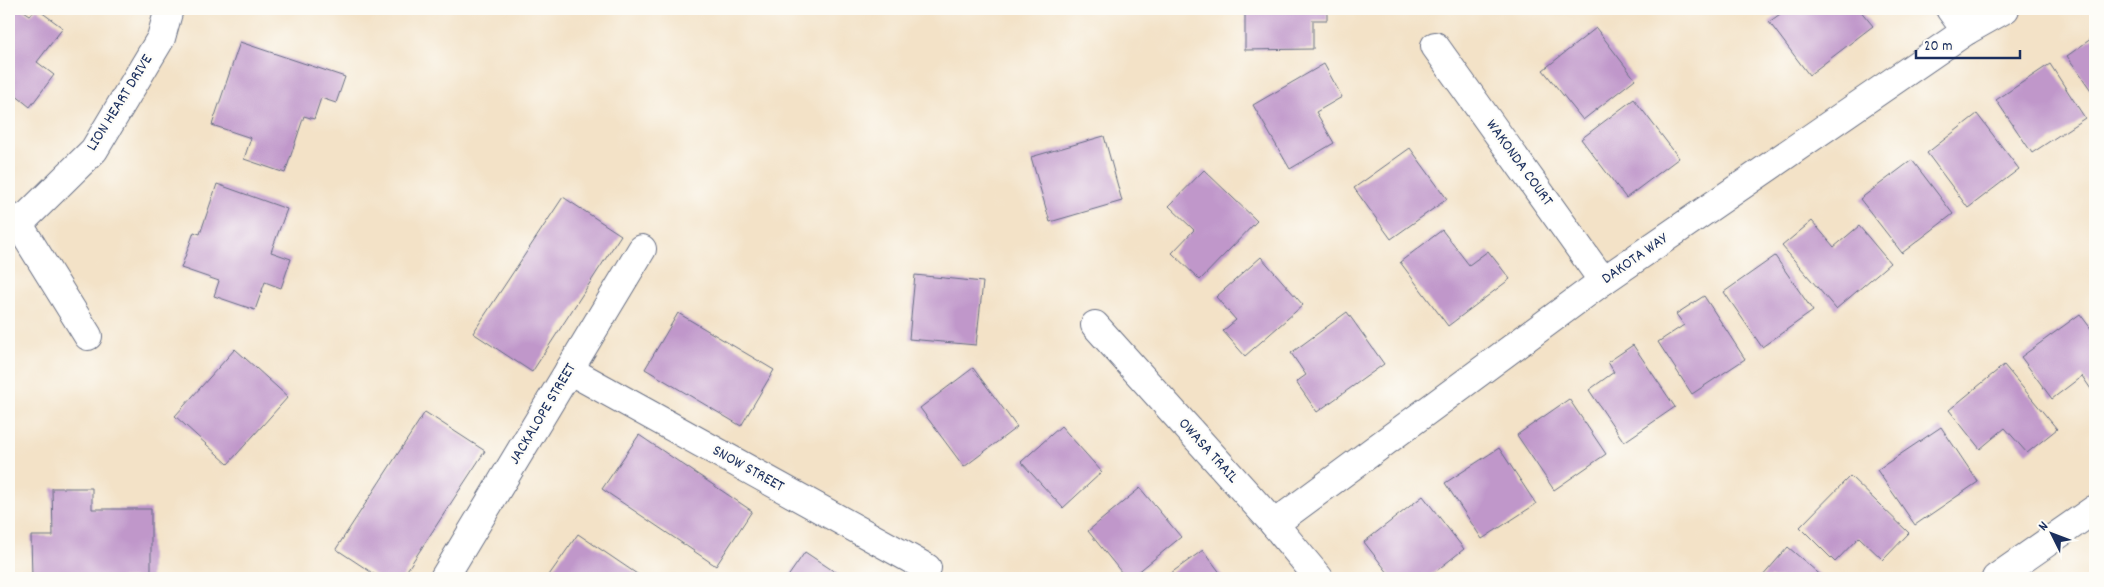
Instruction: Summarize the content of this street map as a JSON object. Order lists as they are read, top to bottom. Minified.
{"streets":{"street":["LION HEART DRIVE","WAKONDA COURT","DAKOTA WAY","JACKALOPE STREET","OWASA TRAIL","SNOW STREET"]},"crossings":[["WAKONDA COURT","DAKOTA WAY"],["DAKOTA WAY","OWASA TRAIL"],["JACKALOPE STREET","SNOW STREET"]],"scale_bar":"20 m","north":"top left"}
